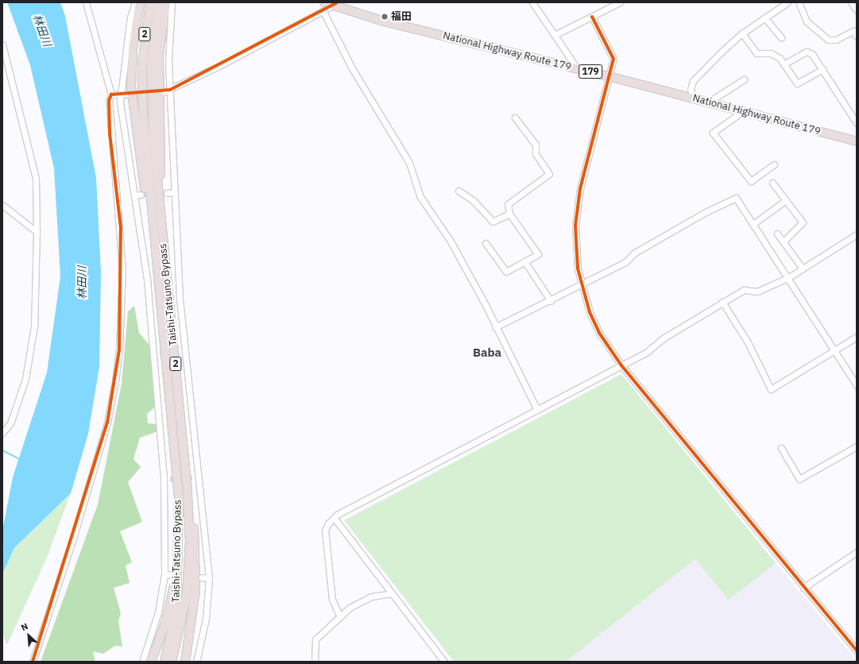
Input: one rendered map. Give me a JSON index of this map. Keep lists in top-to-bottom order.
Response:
{
  "streets": {
    "highway": [
      "2",
      "National Highway Route 179",
      "179",
      "Taishi-Tatsuno Bypass"
    ]
  },
  "districts": ["Baba"],
  "water": ["林田川"],
  "places": ["福田"],
  "north": "top left"
}
